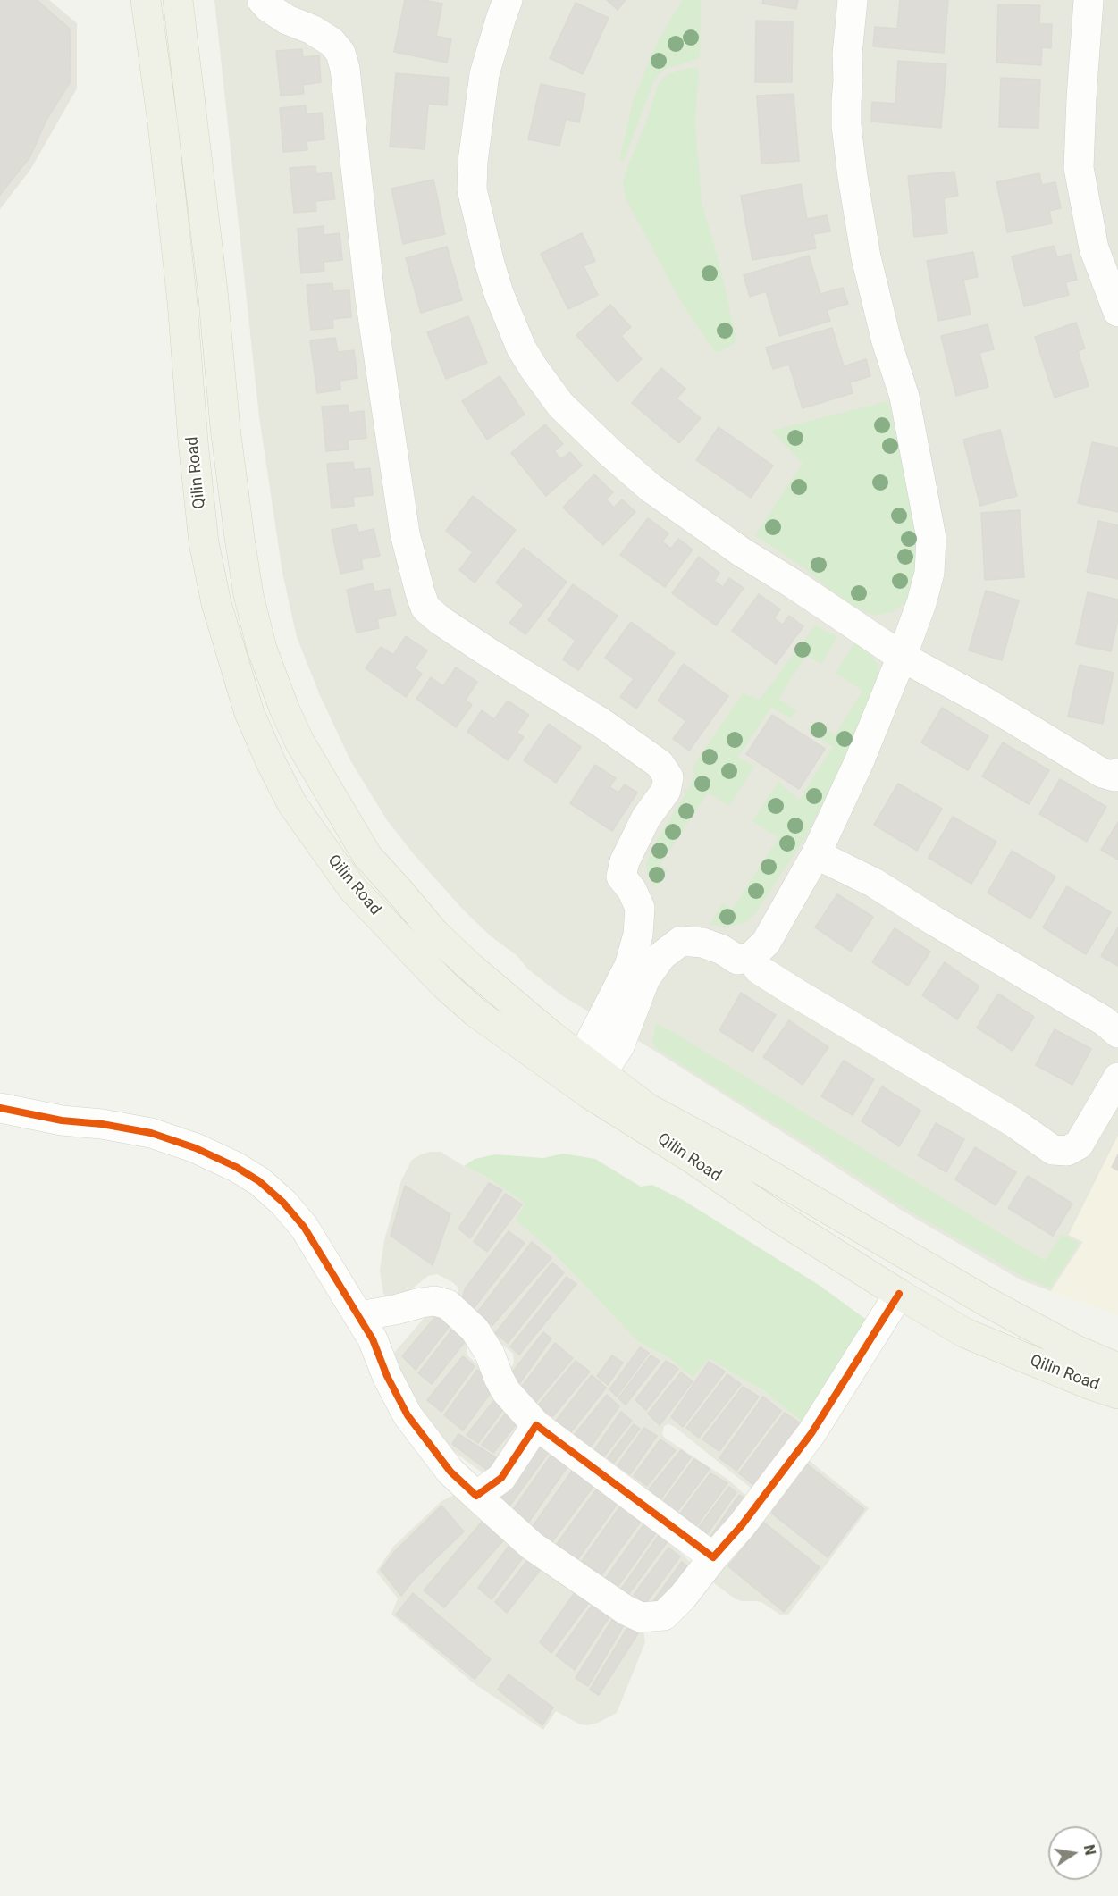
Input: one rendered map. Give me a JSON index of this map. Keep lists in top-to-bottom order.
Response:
{
  "streets": {
    "main road": ["Qilin Road"]
  },
  "north": "right"
}
